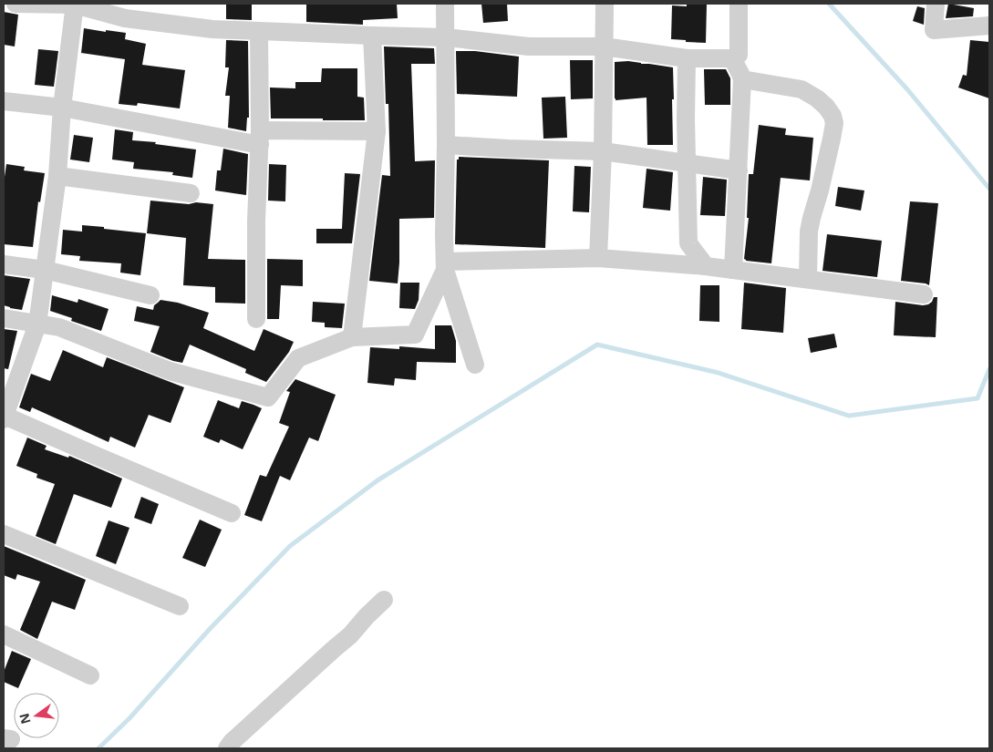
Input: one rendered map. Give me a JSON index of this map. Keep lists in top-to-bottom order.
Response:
{
  "north": "left"
}
